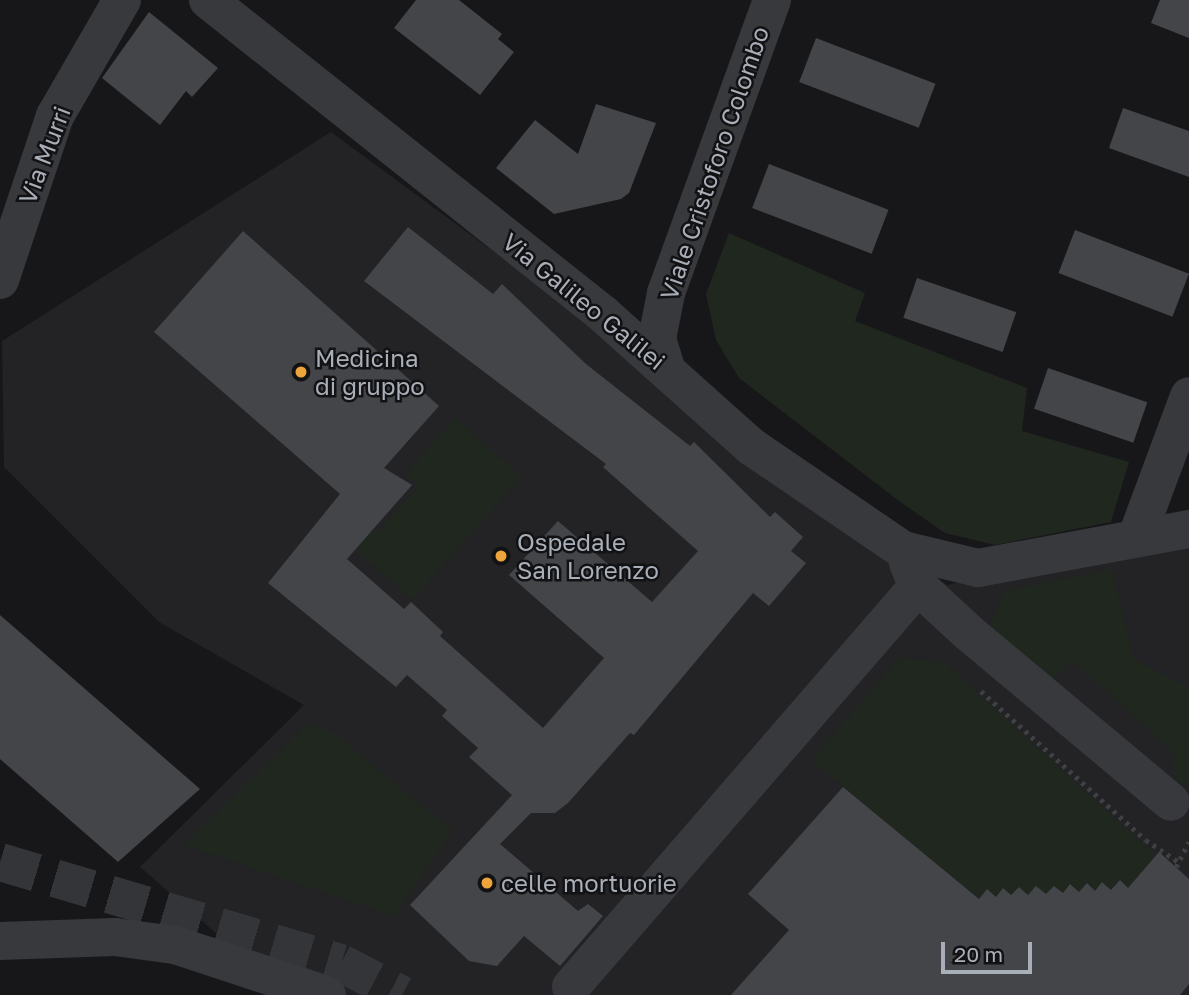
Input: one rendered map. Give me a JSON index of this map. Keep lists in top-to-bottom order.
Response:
{
  "streets": {
    "street": ["Via Murri", "Viale Cristoforo Colombo", "Via Galileo Galilei"]
  },
  "crossings": [
    ["Viale Cristoforo Colombo", "Via Galileo Galilei"]
  ],
  "places": ["Medicina di gruppo", "Ospedale San Lorenzo", "celle mortuorie"],
  "scale_bar": "20 m"
}
